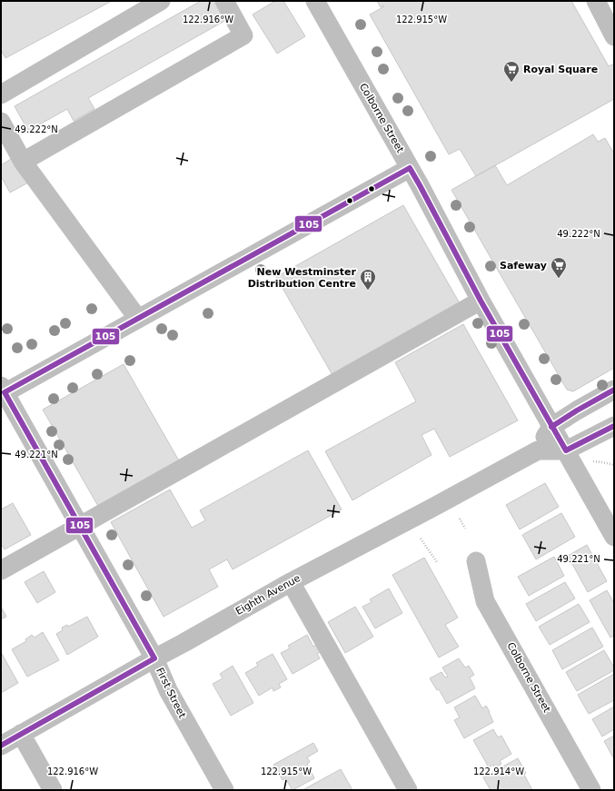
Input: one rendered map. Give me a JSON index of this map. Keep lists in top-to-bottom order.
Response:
{
  "streets": {
    "street": ["Colborne Street", "Eighth Avenue", "First Street"]
  },
  "crossings": [
    ["Colborne Street", "Eighth Avenue"],
    ["Eighth Avenue", "First Street"]
  ],
  "places": {
    "supermarket": ["Royal Square", "Safeway"],
    "building": ["New Westminster Distribution Centre"]
  },
  "lines": ["transit line 105"],
  "coordinates": [
    "122.915°W",
    "122.916°W",
    "49.222°N",
    "49.221°N",
    "122.914°W"
  ]
}
